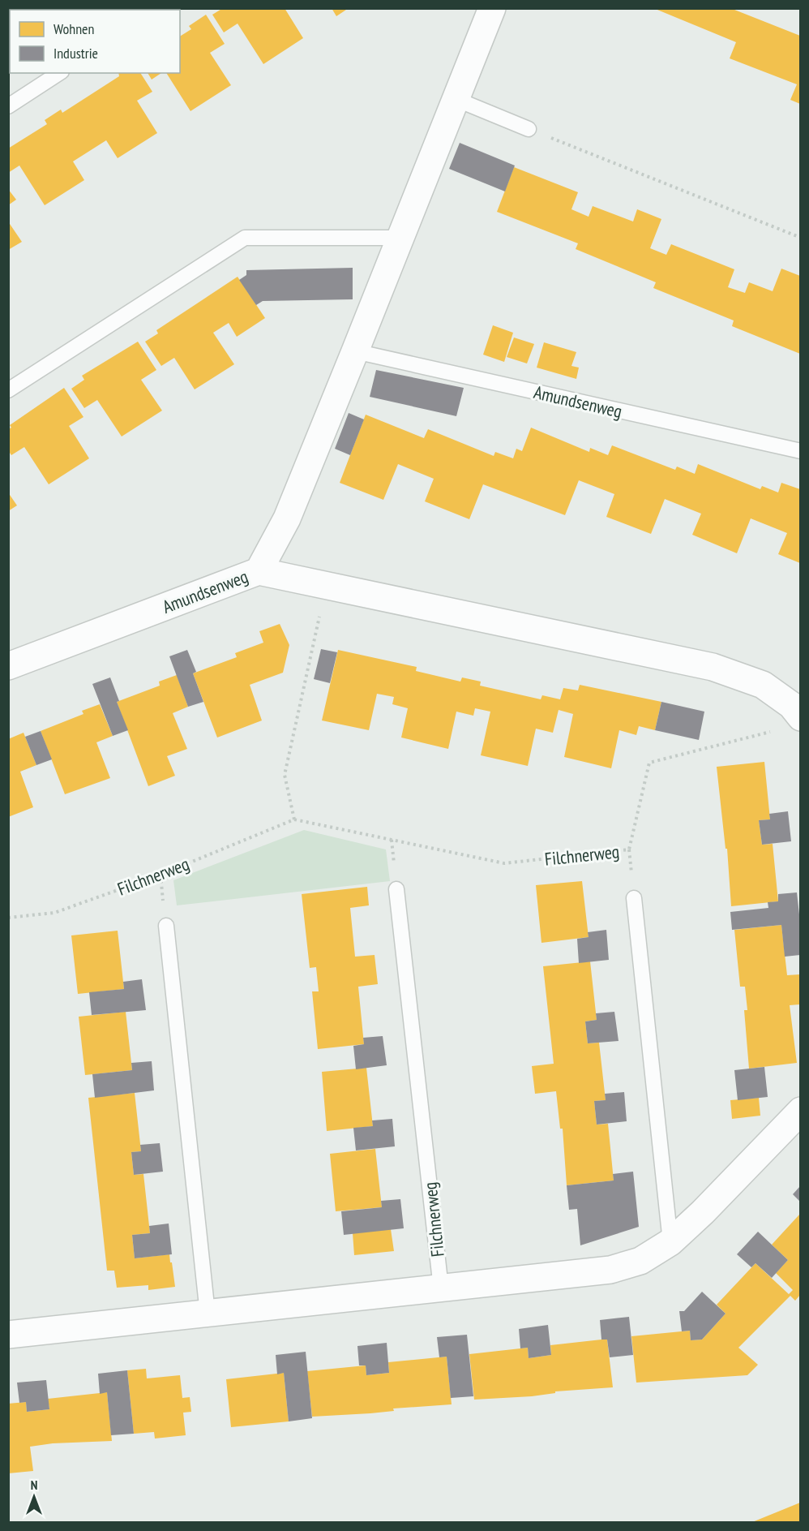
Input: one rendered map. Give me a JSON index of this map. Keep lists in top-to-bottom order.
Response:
{
  "streets": {
    "street": ["Amundsenweg"],
    "lane": ["Filchnerweg"]
  },
  "legend": ["Wohnen", "Industrie"],
  "north": "top"
}
